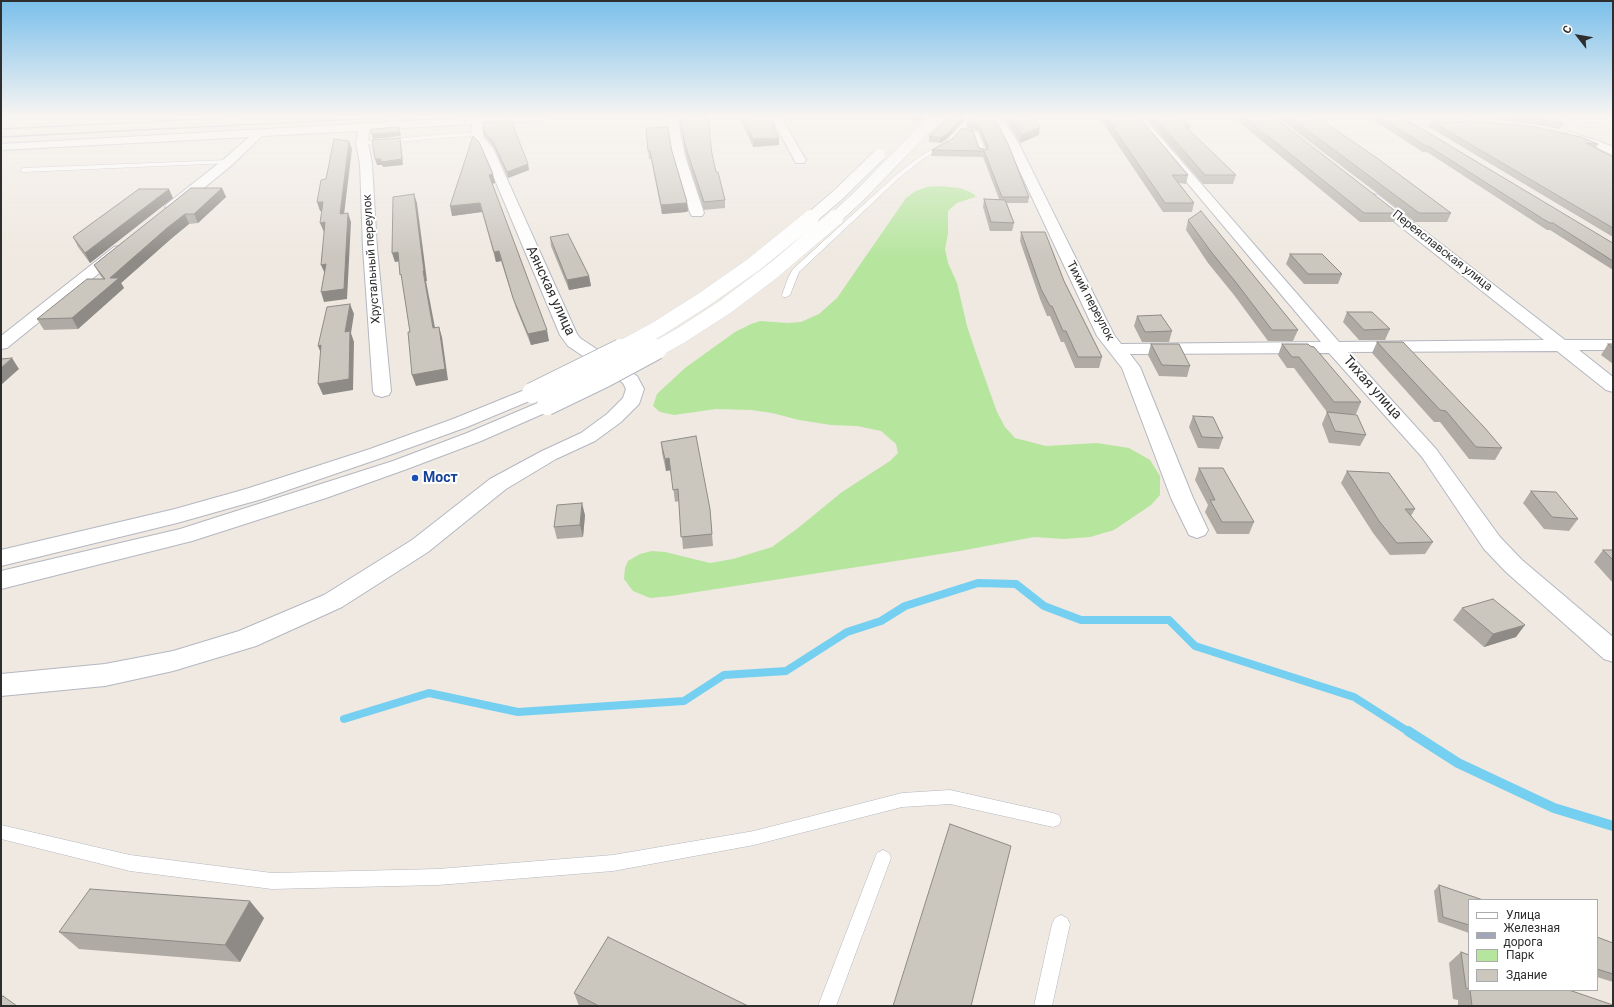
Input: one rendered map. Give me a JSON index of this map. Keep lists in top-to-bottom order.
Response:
{
  "streets": {
    "street": [
      "Переяславская улица",
      "Хрустальный переулок",
      "Аянская улица",
      "Тихий переулок",
      "Тихая улица"
    ]
  },
  "places": ["Мост"],
  "legend": [
    "Улица",
    "Железная дорога",
    "Парк",
    "Здание"
  ],
  "north": "top left"
}
